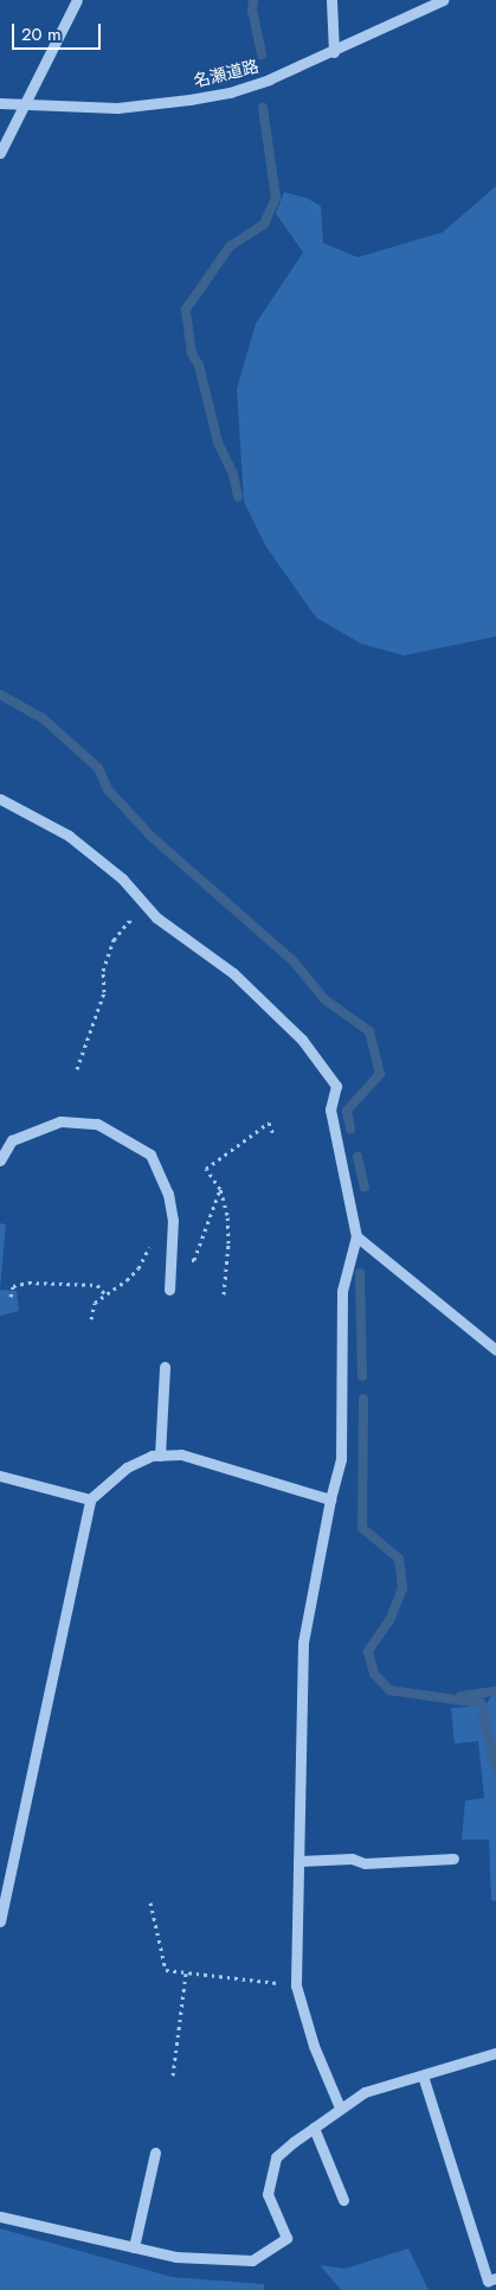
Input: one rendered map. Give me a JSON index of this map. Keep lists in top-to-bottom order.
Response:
{
  "streets": {
    "street": ["名瀬道路"]
  },
  "scale_bar": "20 m"
}
